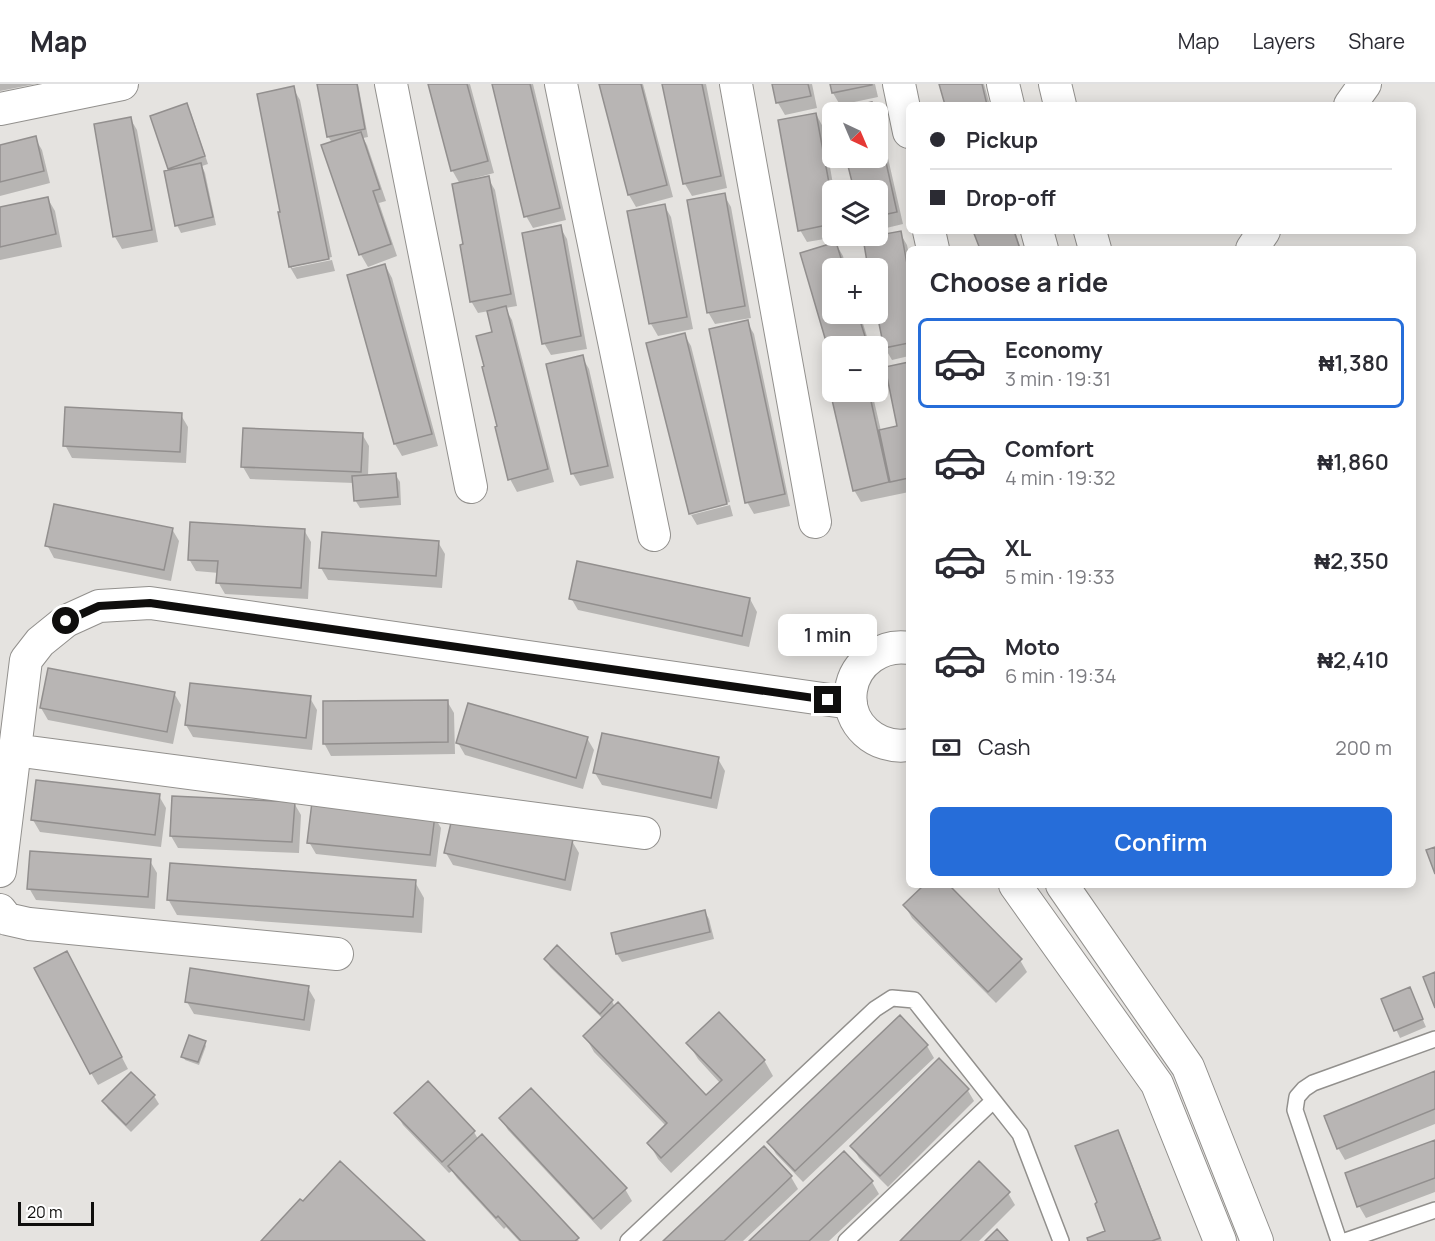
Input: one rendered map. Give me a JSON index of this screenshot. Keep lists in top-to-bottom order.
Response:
{
  "scale_bar": "20 m",
  "north": "bottom right",
  "page": {
    "header": "Map",
    "nav": ["Map", "Layers", "Share"],
    "map_buttons": ["+", "−"],
    "banner": ["Pickup", "Drop-off"],
    "heading": "Choose a ride",
    "list": [
      {
        "name": "Economy",
        "note": "3 min · 19:31",
        "value": "₦1,380"
      },
      {
        "name": "Comfort",
        "note": "4 min · 19:32",
        "value": "₦1,860"
      },
      {
        "name": "XL",
        "note": "5 min · 19:33",
        "value": "₦2,350"
      },
      {
        "name": "Moto",
        "note": "6 min · 19:34",
        "value": "₦2,410"
      }
    ],
    "bubble": "1 min",
    "pay": ["Cash", "200 m"],
    "buttons": "Confirm",
    "scale": "20 m"
  }
}
